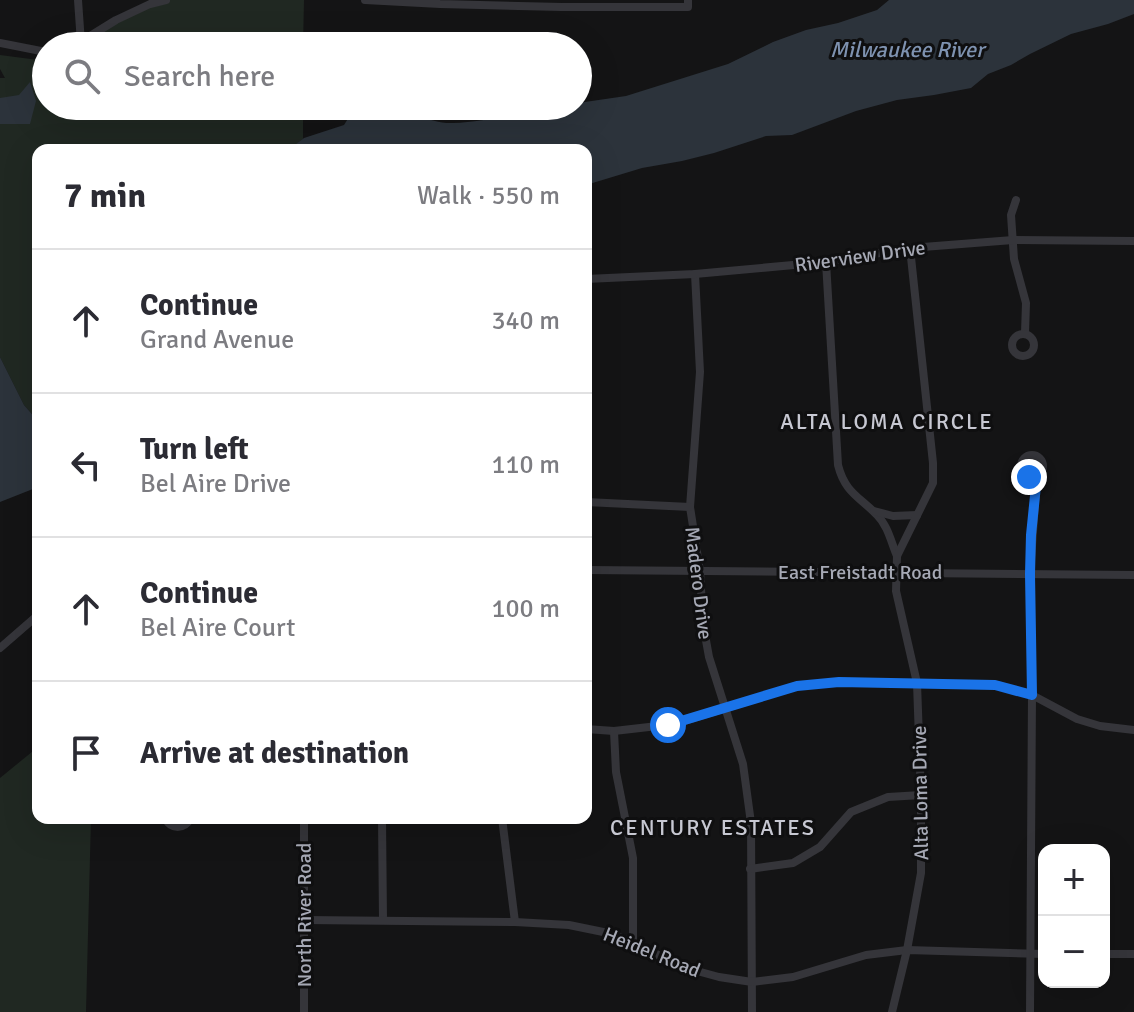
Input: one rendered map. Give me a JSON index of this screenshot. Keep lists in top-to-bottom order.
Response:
{
  "streets": {
    "street": [
      "Riverview Drive",
      "East Freistadt Road",
      "Madero Drive",
      "Alta Loma Drive",
      "North River Road",
      "Heidel Road"
    ]
  },
  "crossings": [
    ["Riverview Drive", "Madero Drive"],
    ["East Freistadt Road", "Madero Drive"],
    ["East Freistadt Road", "Alta Loma Drive"],
    ["Madero Drive", "Heidel Road"],
    ["Alta Loma Drive", "Heidel Road"],
    ["North River Road", "Heidel Road"]
  ],
  "districts": ["ALTA LOMA CIRCLE", "CENTURY ESTATES"],
  "water": ["Milwaukee River"],
  "page": {
    "search": "Search here",
    "heading": ["7 min", "Walk · 550 m"],
    "list": [
      ["Continue", "Grand Avenue", "340 m"],
      ["Turn left", "Bel Aire Drive", "110 m"],
      ["Continue", "Bel Aire Court", "100 m"],
      "Arrive at destination"
    ],
    "map_buttons": ["+", "−"]
  }
}
